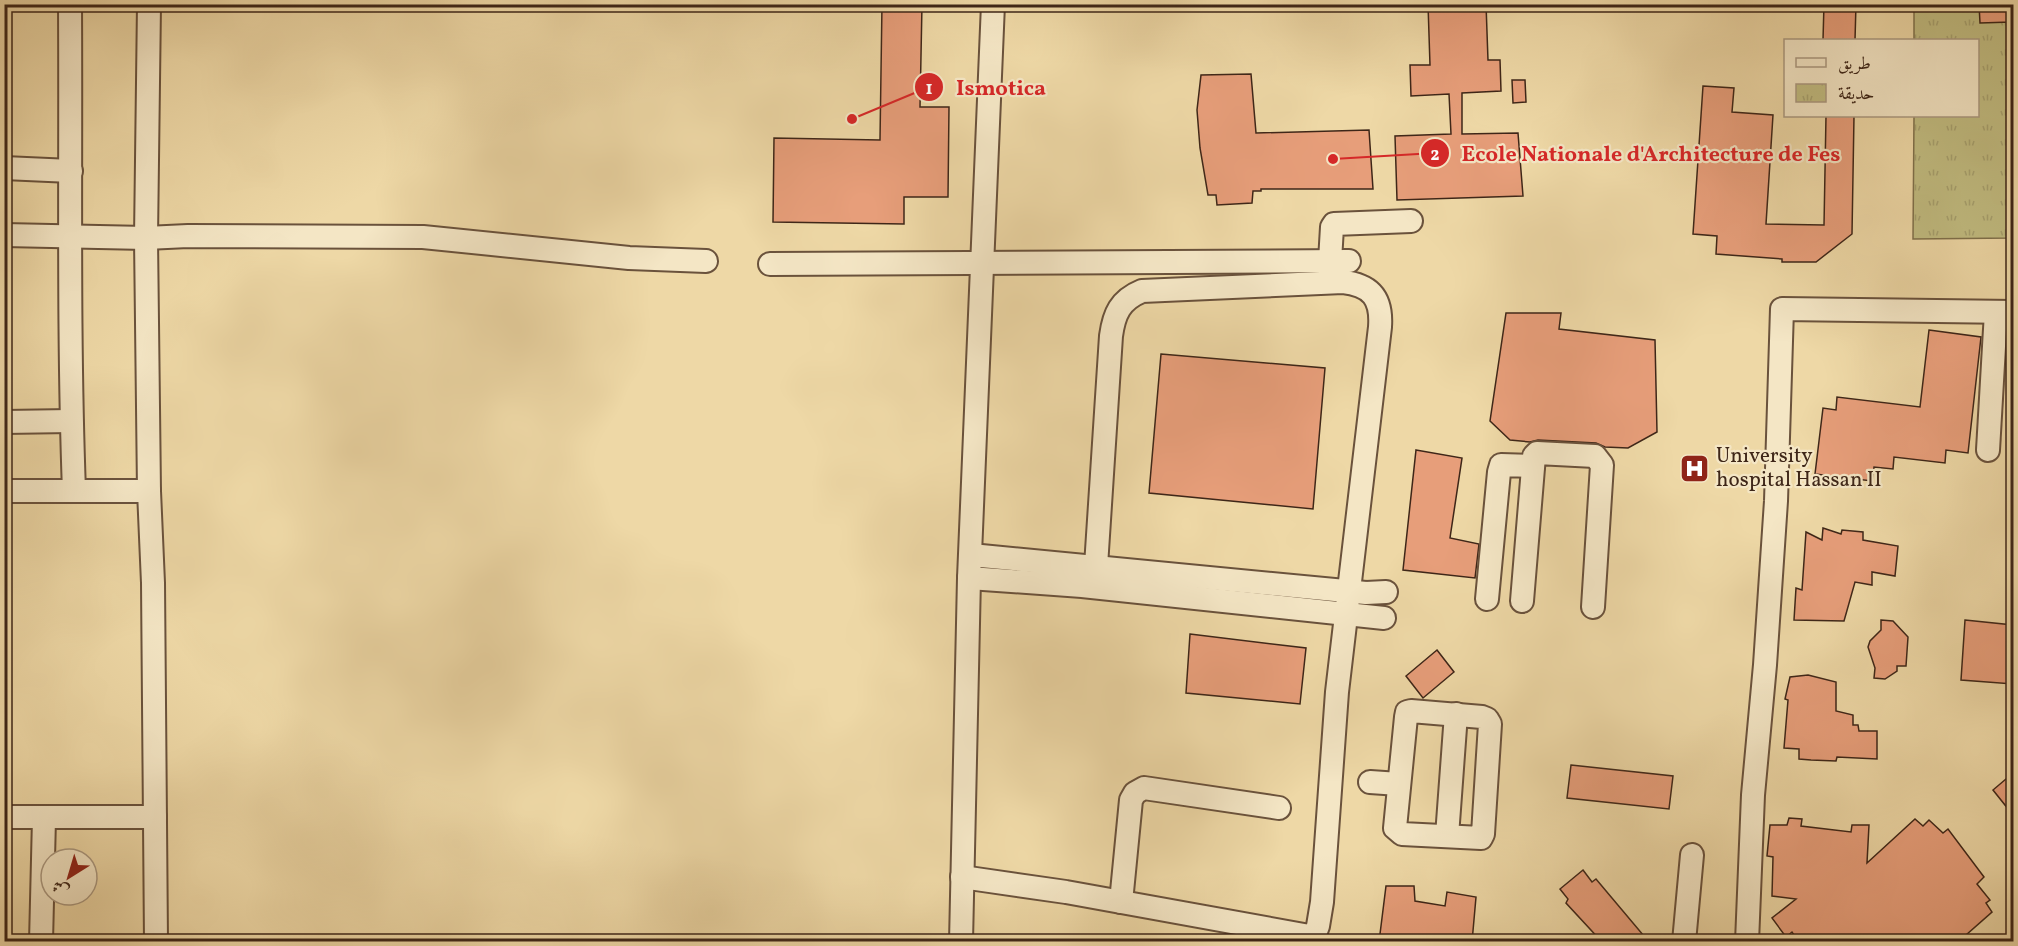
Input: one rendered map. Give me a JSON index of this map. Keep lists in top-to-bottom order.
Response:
{
  "places": {
    "other": ["Ismotica", "Ecole Nationale d'Architecture de Fes"],
    "hospital": ["University hospital Hassan II"]
  },
  "legend": ["طريق", "حديقة"],
  "north": "bottom left"
}
